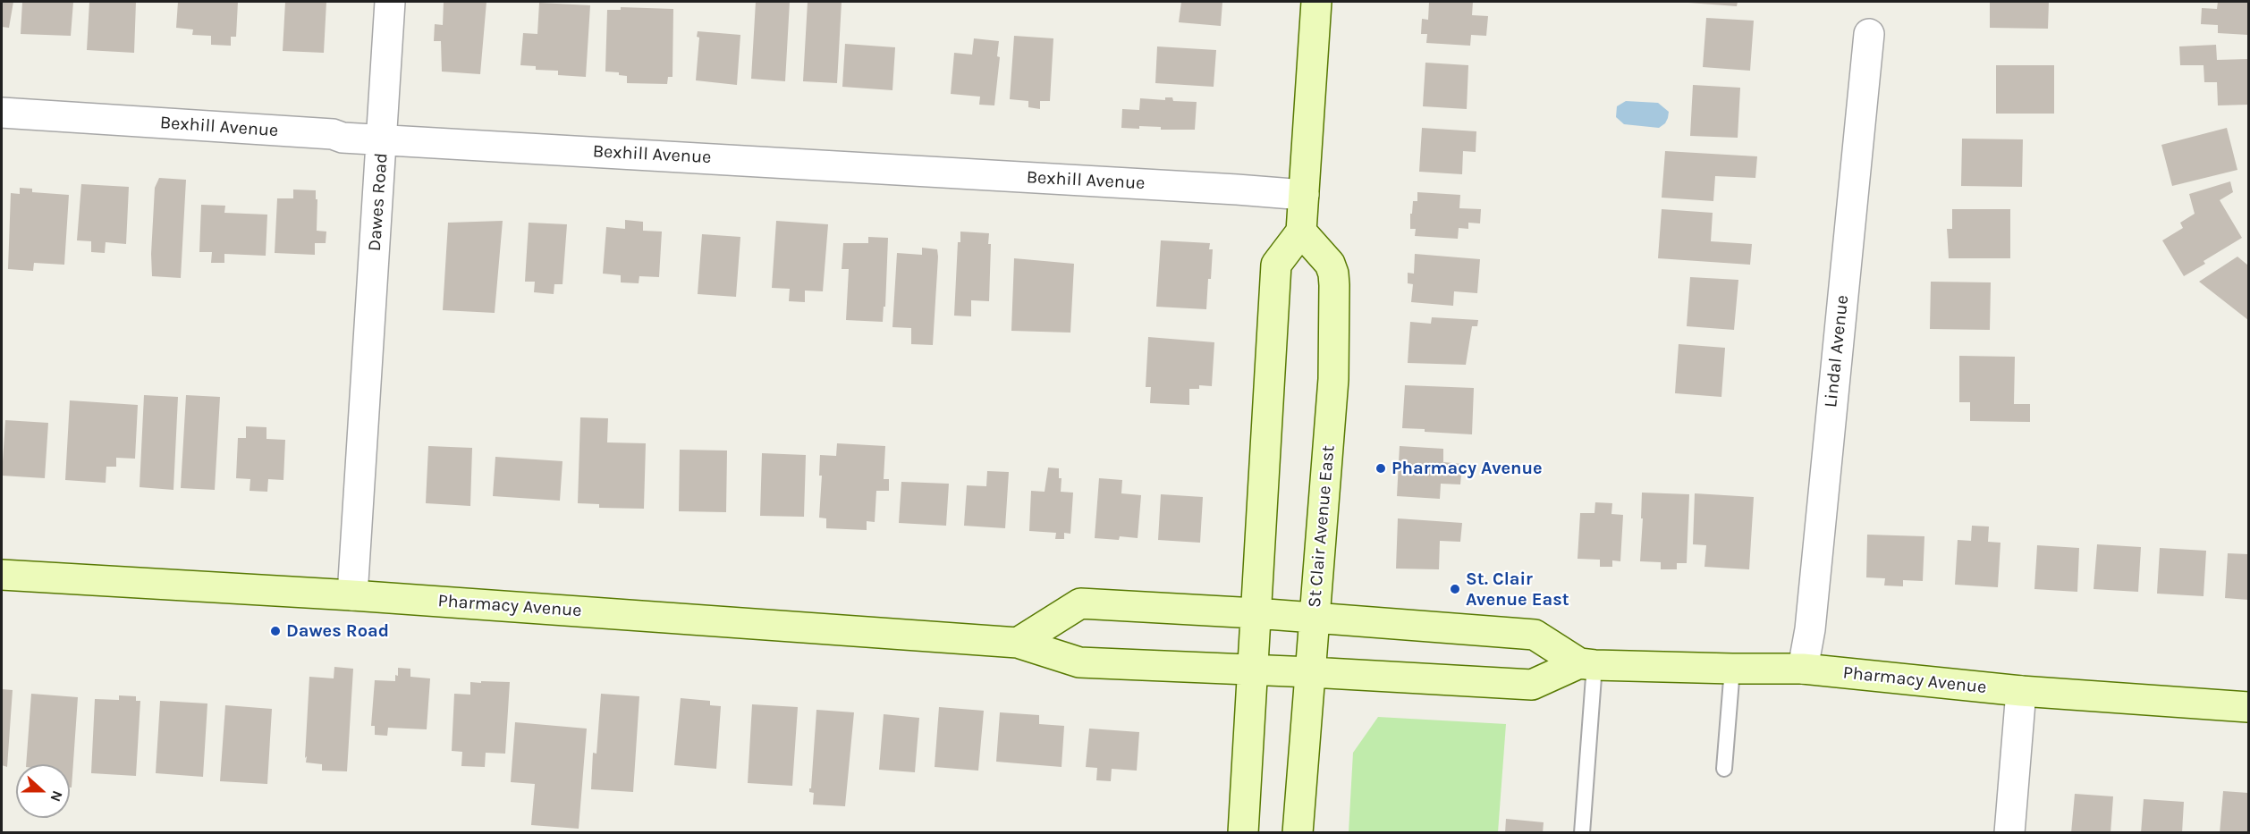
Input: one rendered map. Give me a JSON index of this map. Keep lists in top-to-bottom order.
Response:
{
  "streets": {
    "street": [
      "Bexhill Avenue",
      "Dawes Road",
      "Lindal Avenue",
      "St Clair Avenue East",
      "Pharmacy Avenue"
    ]
  },
  "crossings": [
    ["Bexhill Avenue", "Dawes Road"],
    ["Dawes Road", "Pharmacy Avenue"],
    ["Lindal Avenue", "Pharmacy Avenue"],
    ["St Clair Avenue East", "Pharmacy Avenue"]
  ],
  "places": ["Pharmacy Avenue", "St. Clair Avenue East", "Dawes Road"],
  "north": "right"
}
